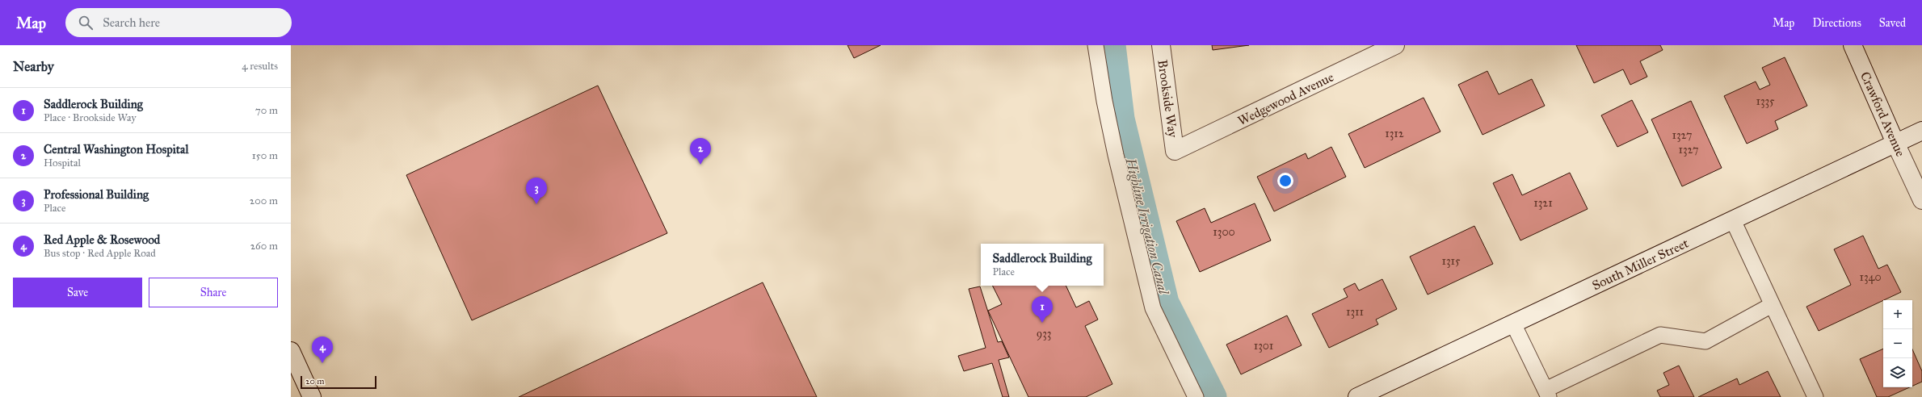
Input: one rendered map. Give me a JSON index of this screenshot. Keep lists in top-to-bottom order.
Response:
{
  "streets": {
    "street": [
      "Brookside Way",
      "Wedgewood Avenue",
      "Crawford Avenue",
      "South Miller Street"
    ]
  },
  "crossings": [
    ["Brookside Way", "Wedgewood Avenue"],
    ["Crawford Avenue", "South Miller Street"]
  ],
  "water": ["Highline Irrigation Canal"],
  "house_numbers": [
    "1335",
    "1312",
    "1327",
    "1327",
    "1321",
    "1300",
    "1315",
    "1340",
    "1311",
    "933",
    "1301"
  ],
  "scale_bar": "20 m",
  "page": {
    "header": "Map",
    "search": "Search here",
    "nav": ["Map", "Directions", "Saved"],
    "heading": ["Nearby", "4 results"],
    "list": [
      {
        "mark": "1",
        "name": "Saddlerock Building",
        "note": "Place · Brookside Way",
        "value": "70 m"
      },
      {
        "mark": "2",
        "name": "Central Washington Hospital",
        "note": "Hospital",
        "value": "150 m"
      },
      {
        "mark": "3",
        "name": "Professional Building",
        "note": "Place",
        "value": "200 m"
      },
      {
        "mark": "4",
        "name": "Red Apple & Rosewood",
        "note": "Bus stop · Red Apple Road",
        "value": "260 m"
      }
    ],
    "pins": [
      "2",
      "3",
      "1",
      "4"
    ],
    "popup": ["Saddlerock Building", "Place"],
    "buttons": ["Save", "Share"],
    "map_buttons": ["+", "−"],
    "scale": "20 m"
  }
}
